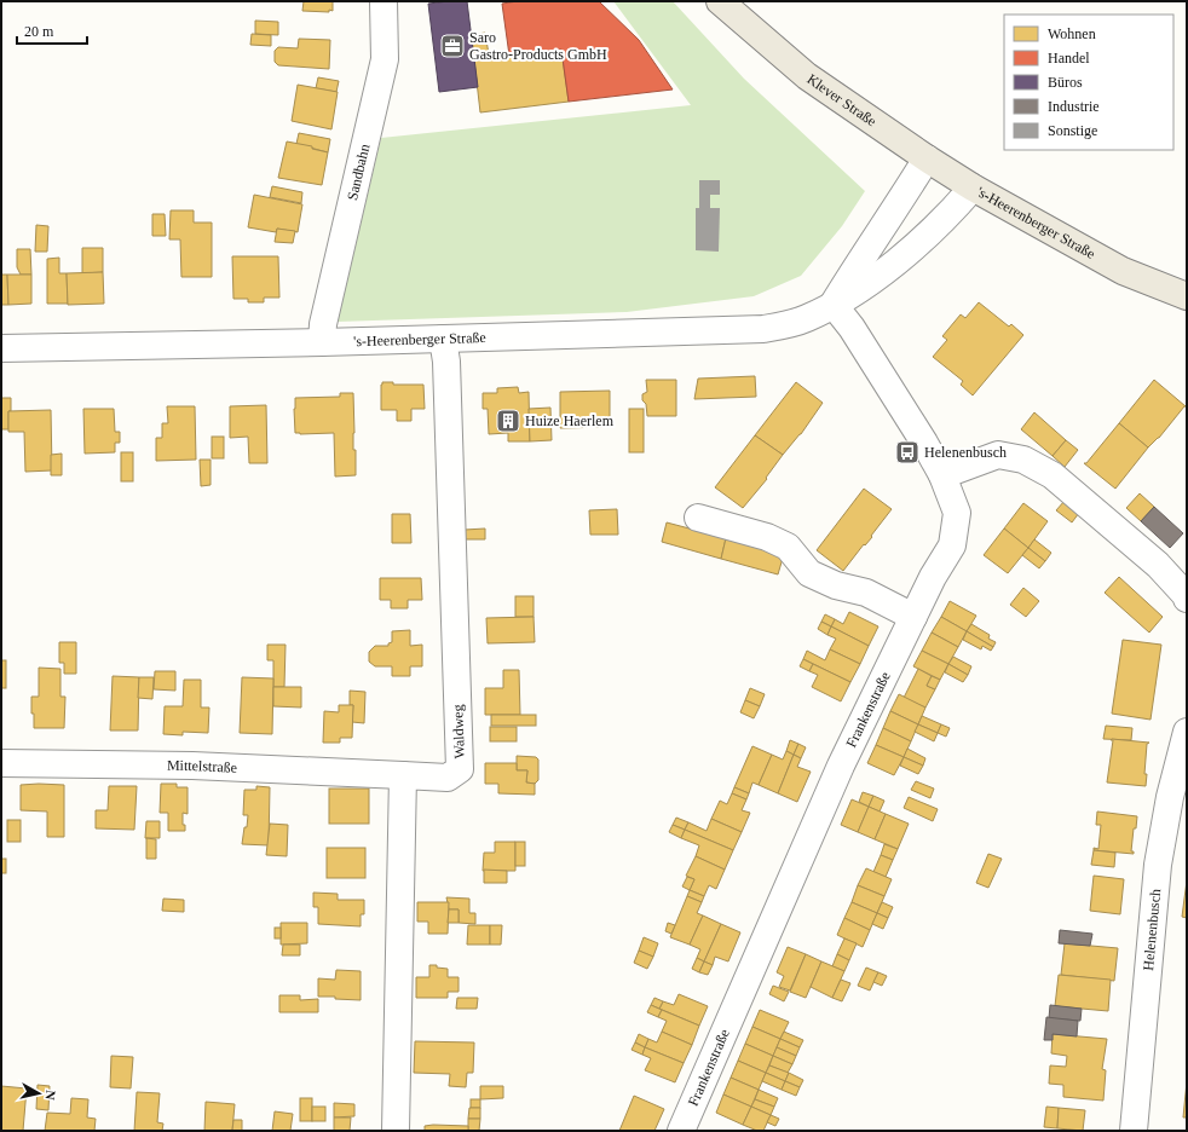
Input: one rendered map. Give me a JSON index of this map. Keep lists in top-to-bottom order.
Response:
{
  "streets": {
    "main road": ["Klever Straße", "'s-Heerenberger Straße"],
    "street": [
      "Sandbahn",
      "Frankenstraße",
      "Waldweg",
      "Mittelstraße",
      "Helenenbusch"
    ]
  },
  "crossings": [
    ["Klever Straße", "'s-Heerenberger Straße"],
    ["Sandbahn", "'s-Heerenberger Straße"],
    ["'s-Heerenberger Straße", "Frankenstraße"],
    ["'s-Heerenberger Straße", "Waldweg"],
    ["Waldweg", "Mittelstraße"]
  ],
  "places": {
    "office": ["Saro Gastro-Products GmbH"],
    "building": ["Huize Haerlem"],
    "bus stop": ["Helenenbusch"]
  },
  "legend": [
    "Wohnen",
    "Handel",
    "Büros",
    "Industrie",
    "Sonstige"
  ],
  "scale_bar": "20 m",
  "north": "right"
}
